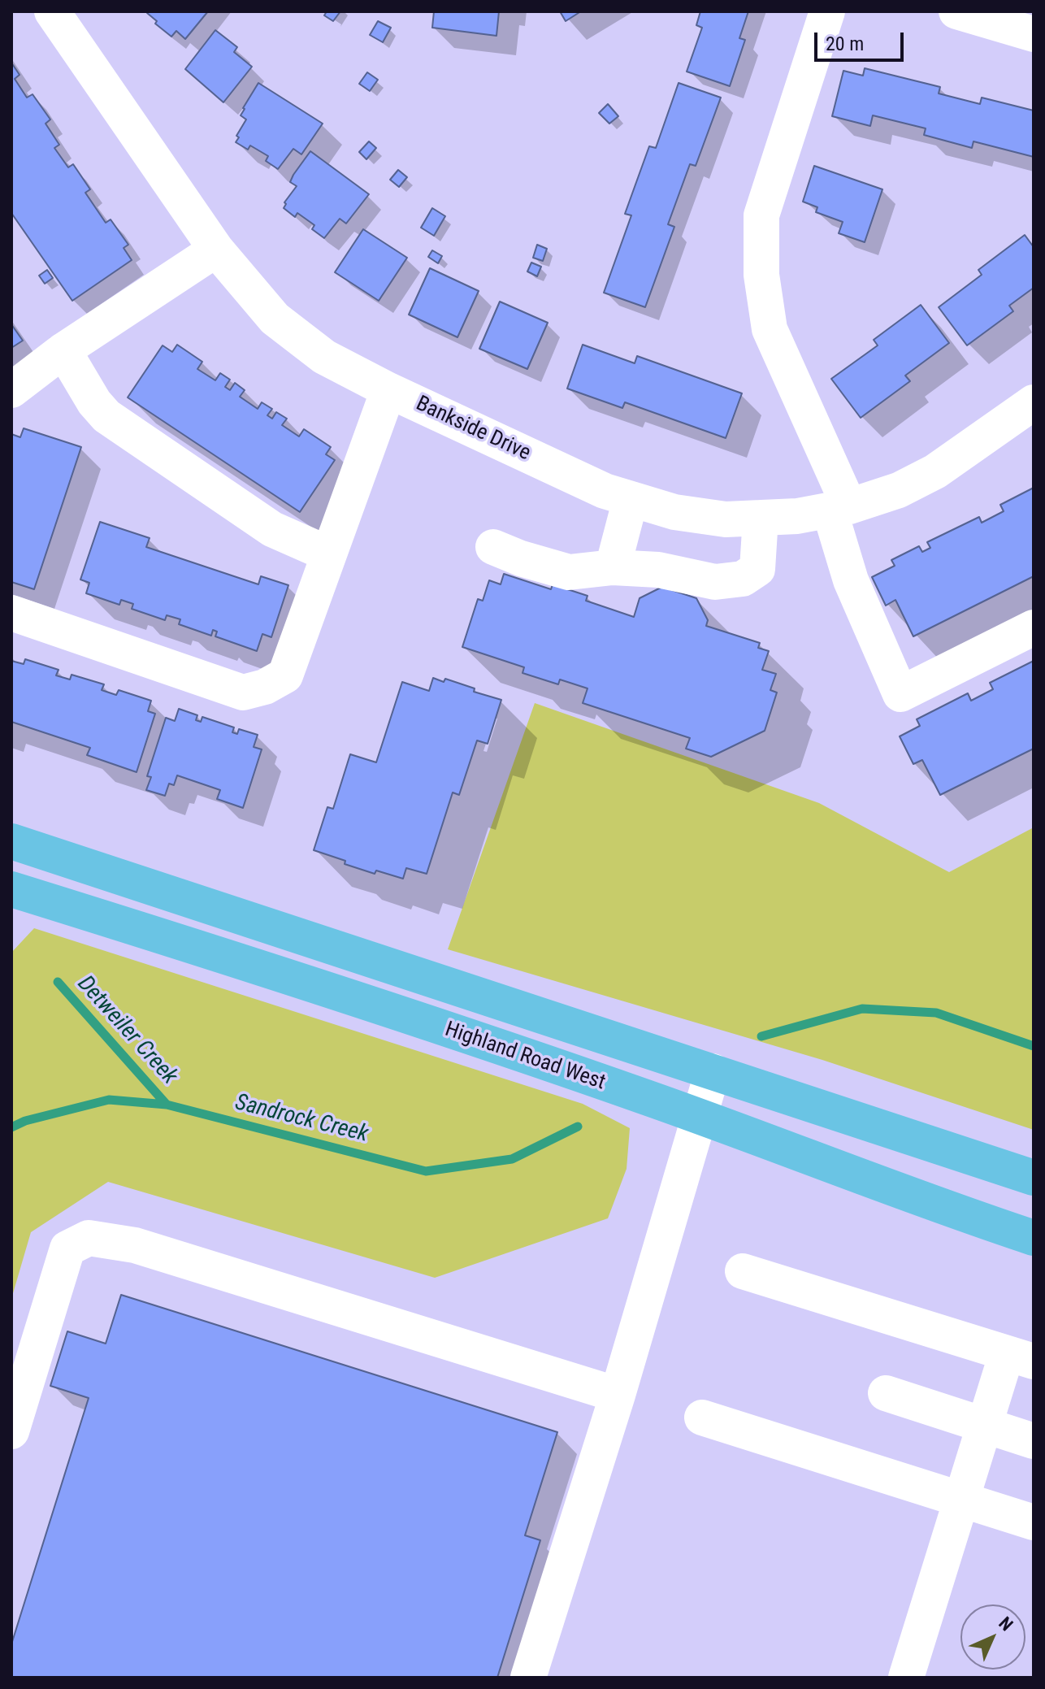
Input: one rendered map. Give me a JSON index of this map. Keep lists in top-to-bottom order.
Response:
{
  "streets": {
    "main road": ["Highland Road West"],
    "street": ["Bankside Drive"]
  },
  "water": ["Detweiler Creek", "Sandrock Creek"],
  "scale_bar": "20 m",
  "north": "top right"
}
